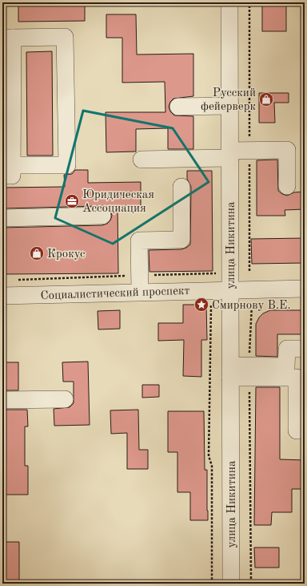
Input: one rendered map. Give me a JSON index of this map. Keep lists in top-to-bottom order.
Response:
{
  "streets": {
    "street": ["улица Никитина", "Социалистический проспект"]
  },
  "crossings": [
    ["улица Никитина", "Социалистический проспект"]
  ],
  "places": {
    "shop": ["Русский фейерверк", "Крокус"],
    "office": ["Юридическая Ассоциация"],
    "place": ["Смирнову В.Е."]
  }
}
